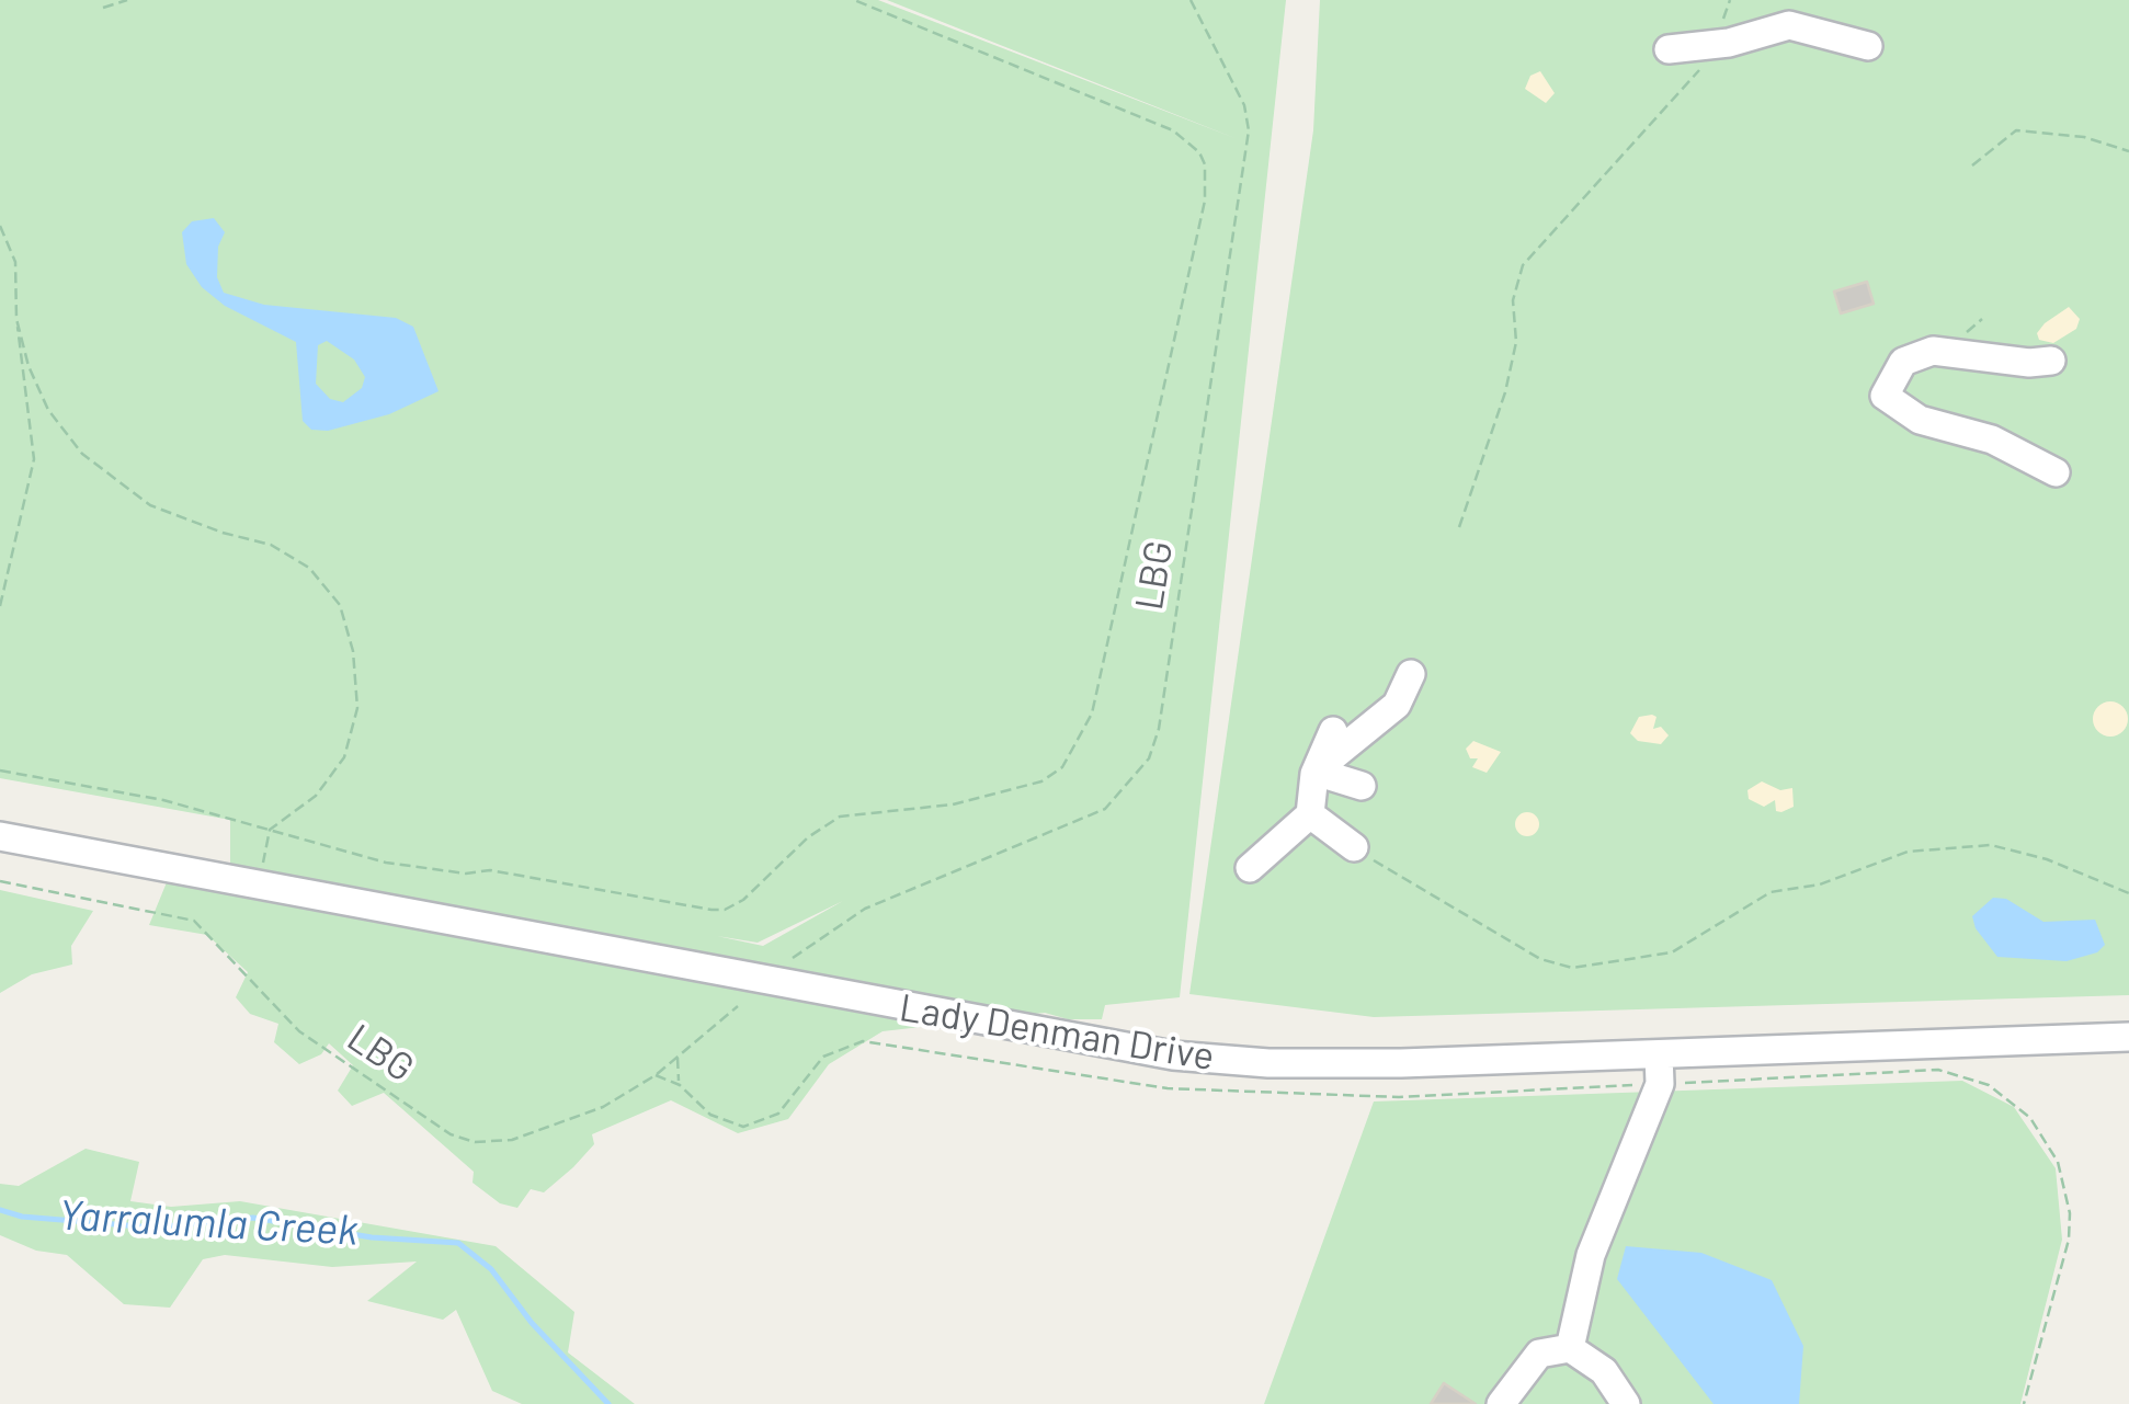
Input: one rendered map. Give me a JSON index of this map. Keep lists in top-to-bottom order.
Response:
{
  "streets": {
    "street": ["Lady Denman Drive"],
    "path": ["LBG"]
  },
  "water": ["Yarralumla Creek"]
}
